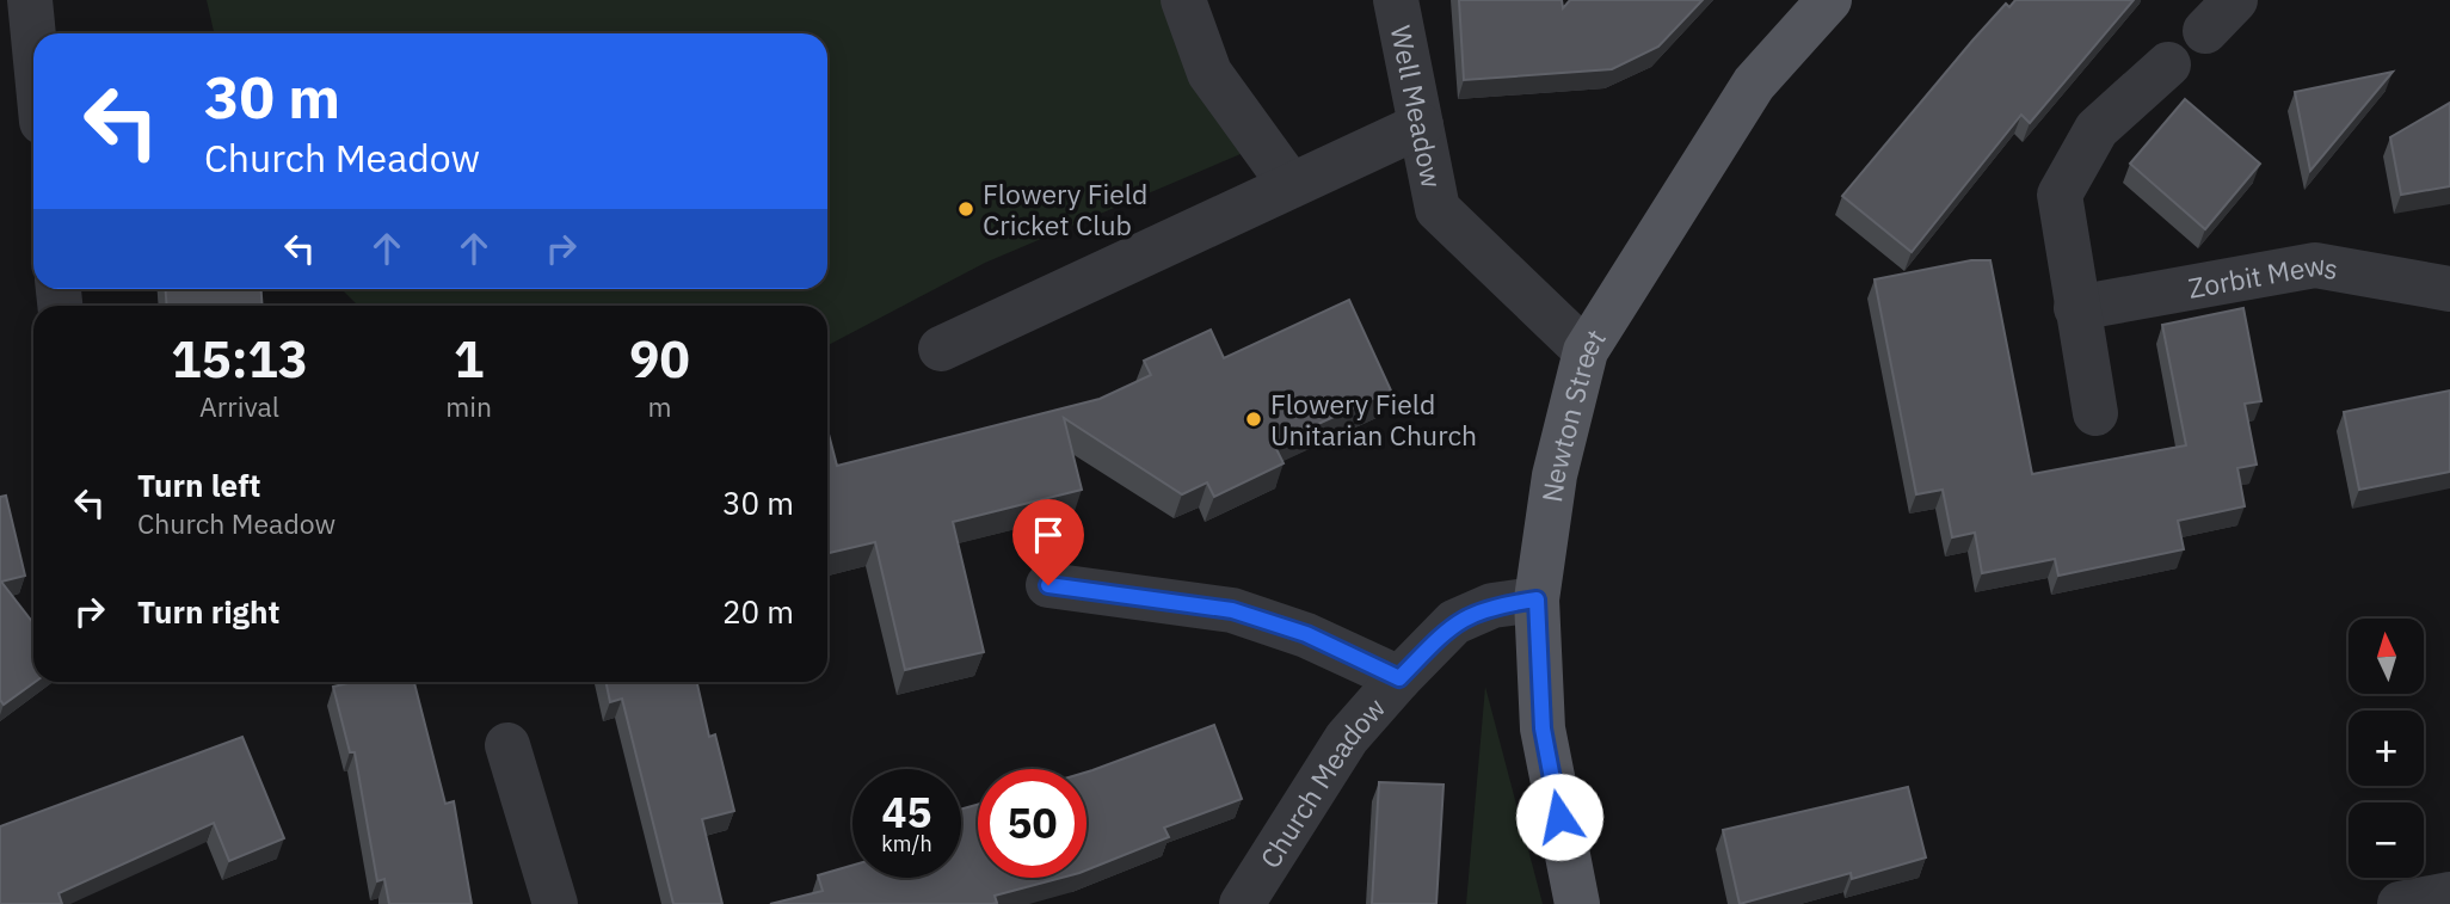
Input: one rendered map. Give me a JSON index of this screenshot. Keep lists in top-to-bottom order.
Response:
{
  "streets": {
    "main road": ["Newton Street"],
    "street": ["Well Meadow", "Zorbit Mews", "Church Meadow"]
  },
  "crossings": [
    ["Well Meadow", "Newton Street"],
    ["Newton Street", "Church Meadow"]
  ],
  "places": ["Flowery Field Cricket Club", "Flowery Field Unitarian Church"],
  "north": "top",
  "page": {
    "turn": ["30 m", "Church Meadow"],
    "eta": [
      "15:13",
      "Arrival",
      "1",
      "min",
      "90",
      "m"
    ],
    "list": [
      {
        "name": "Turn left",
        "note": "Church Meadow",
        "value": "30 m"
      },
      {
        "name": "Turn right",
        "value": "20 m"
      }
    ],
    "map_buttons": ["+", "−"],
    "speed": "45 km/h",
    "limit": "50"
  }
}
